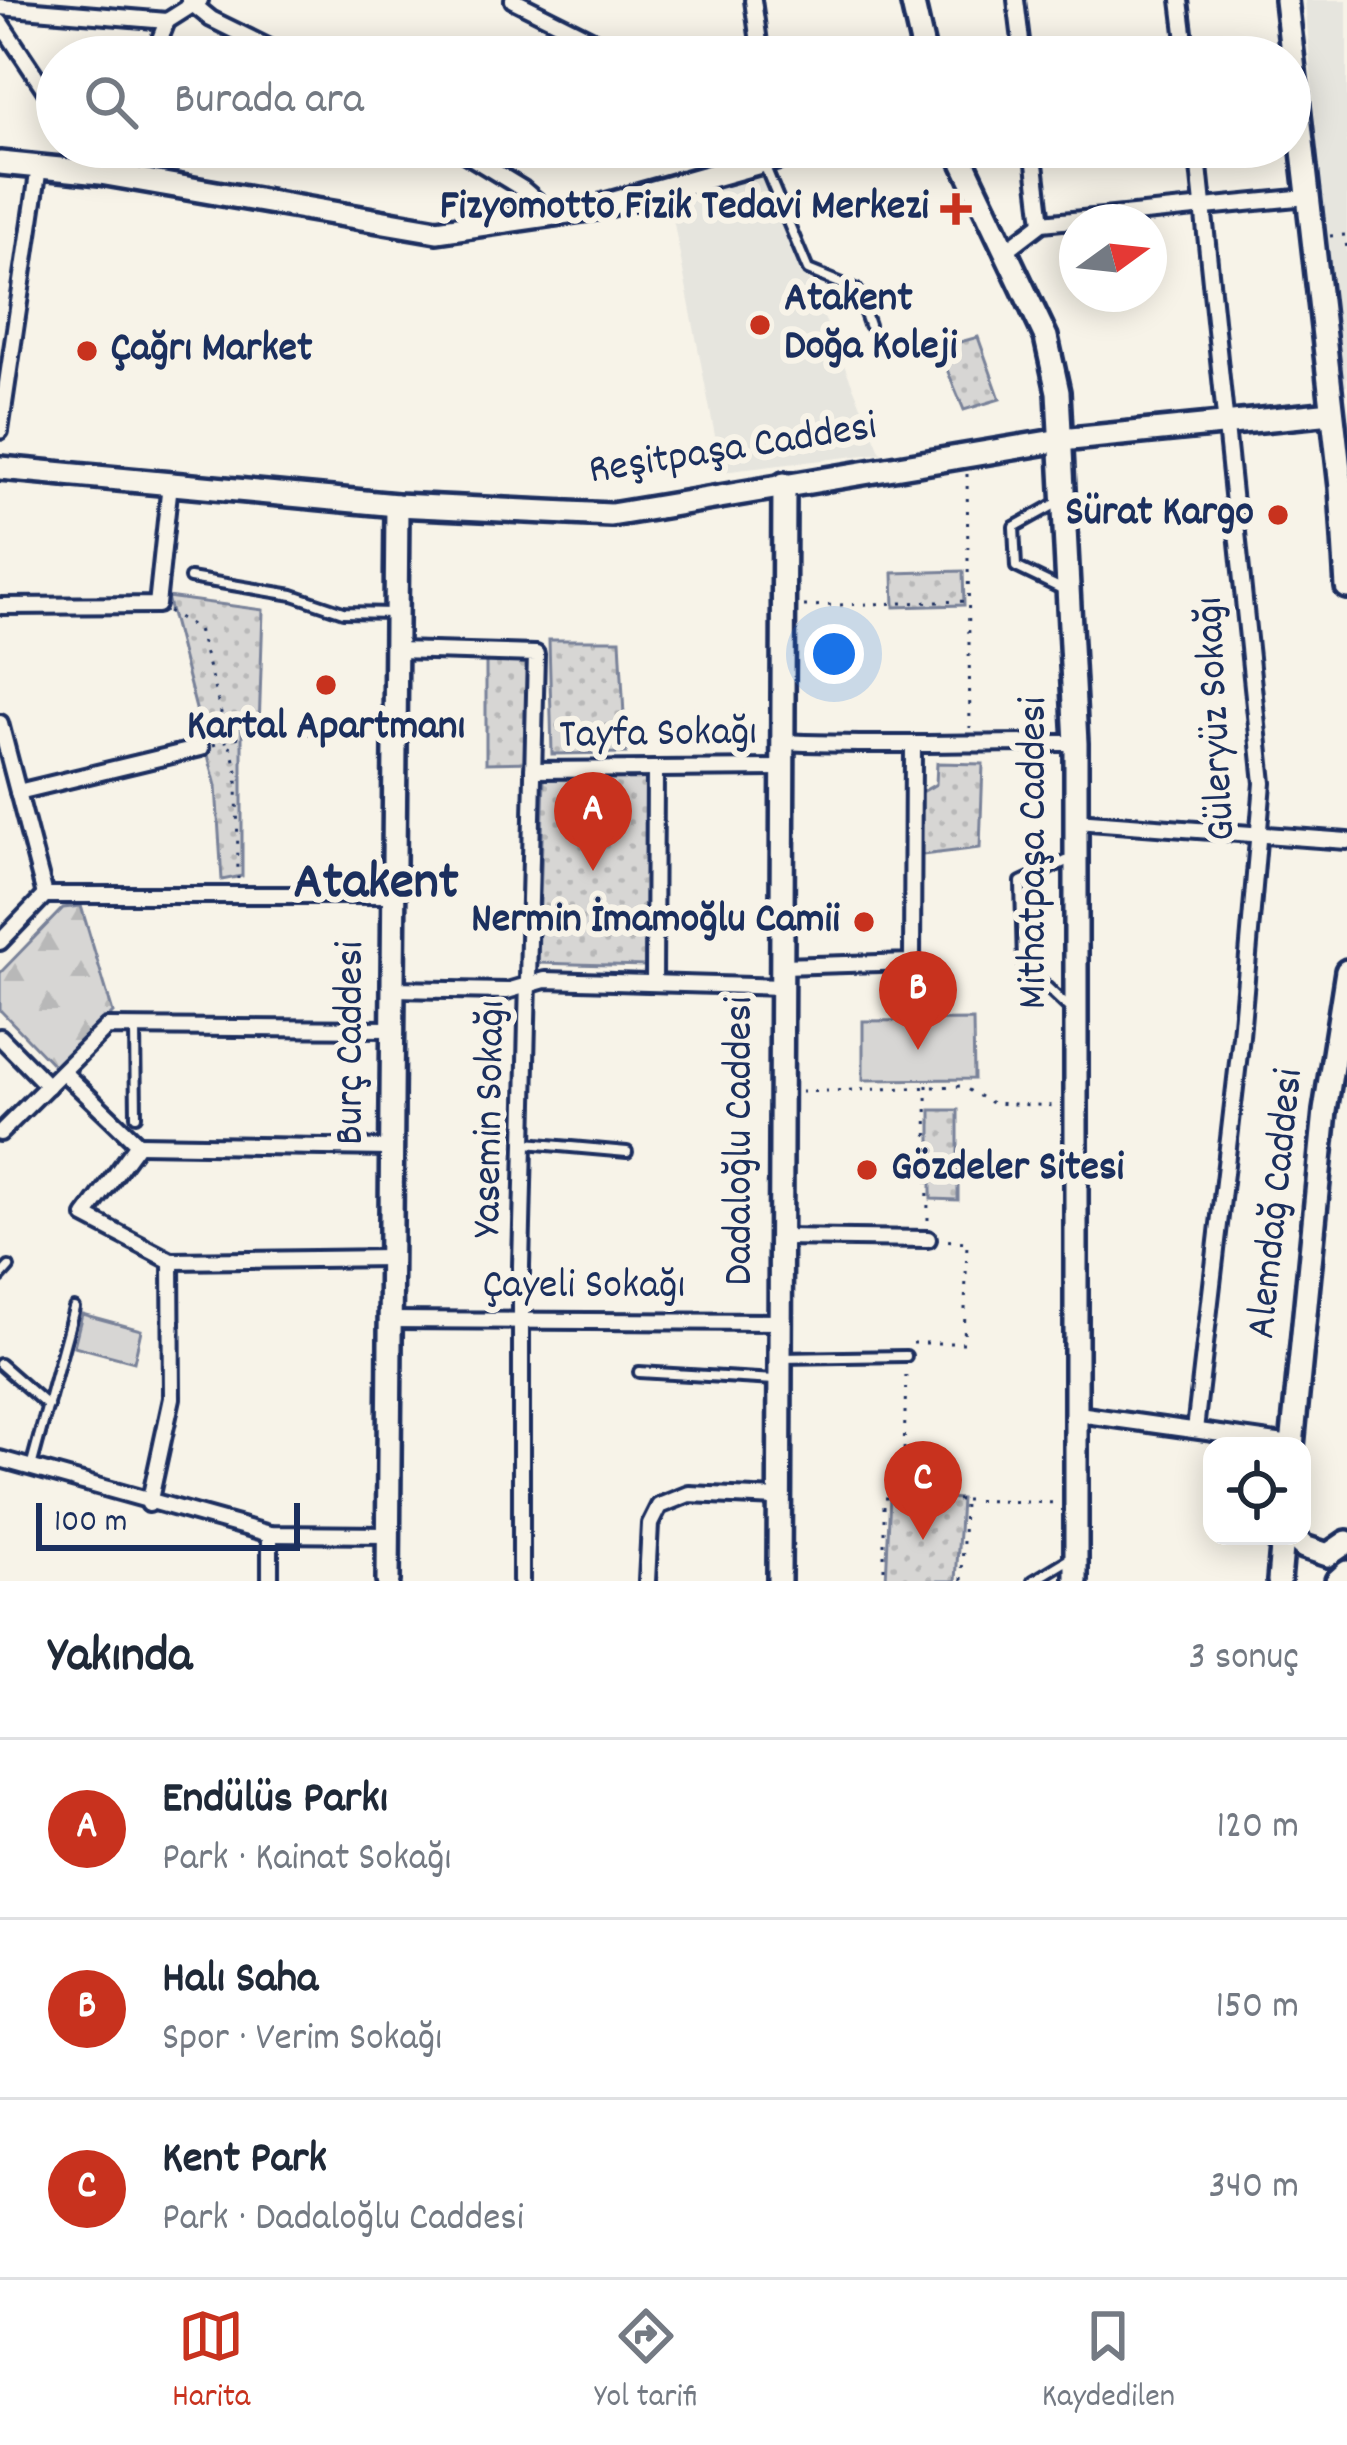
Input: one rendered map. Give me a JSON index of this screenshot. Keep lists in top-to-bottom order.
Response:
{
  "streets": {
    "street": [
      "Reşitpaşa Caddesi",
      "Güleryüz Sokağı",
      "Tayfa Sokağı",
      "Mithatpaşa Caddesi",
      "Burç Caddesi",
      "Yasemin Sokağı",
      "Dadaloğlu Caddesi",
      "Alemdağ Caddesi",
      "Çayeli Sokağı"
    ]
  },
  "crossings": [
    ["Reşitpaşa Caddesi", "Güleryüz Sokağı"],
    ["Reşitpaşa Caddesi", "Mithatpaşa Caddesi"],
    ["Reşitpaşa Caddesi", "Burç Caddesi"],
    ["Reşitpaşa Caddesi", "Dadaloğlu Caddesi"],
    ["Tayfa Sokağı", "Yasemin Sokağı"],
    ["Tayfa Sokağı", "Dadaloğlu Caddesi"],
    ["Burç Caddesi", "Yasemin Sokağı"],
    ["Burç Caddesi", "Çayeli Sokağı"],
    ["Yasemin Sokağı", "Çayeli Sokağı"],
    ["Dadaloğlu Caddesi", "Çayeli Sokağı"]
  ],
  "districts": ["Atakent"],
  "places": {
    "health": ["Fizyomotto Fizik Tedavi Merkezi"],
    "other": [
      "Atakent Doğa Koleji",
      "Çağrı Market",
      "Sürat Kargo",
      "Kartal Apartmanı",
      "Nermin İmamoğlu Camii",
      "Gözdeler Sitesi"
    ]
  },
  "scale_bar": "100 m",
  "north": "right",
  "page": {
    "search": "Burada ara",
    "pins": ["A", "B", "C"],
    "scale": "100 m",
    "heading": ["Yakında", "3 sonuç"],
    "list": [
      {
        "mark": "A",
        "name": "Endülüs Parkı",
        "note": "Park · Kainat Sokağı",
        "value": "120 m"
      },
      {
        "mark": "B",
        "name": "Halı Saha",
        "note": "Spor · Verim Sokağı",
        "value": "150 m"
      },
      {
        "mark": "C",
        "name": "Kent Park",
        "note": "Park · Dadaloğlu Caddesi",
        "value": "340 m"
      }
    ],
    "nav": ["Harita", "Yol tarifi", "Kaydedilen"]
  }
}
